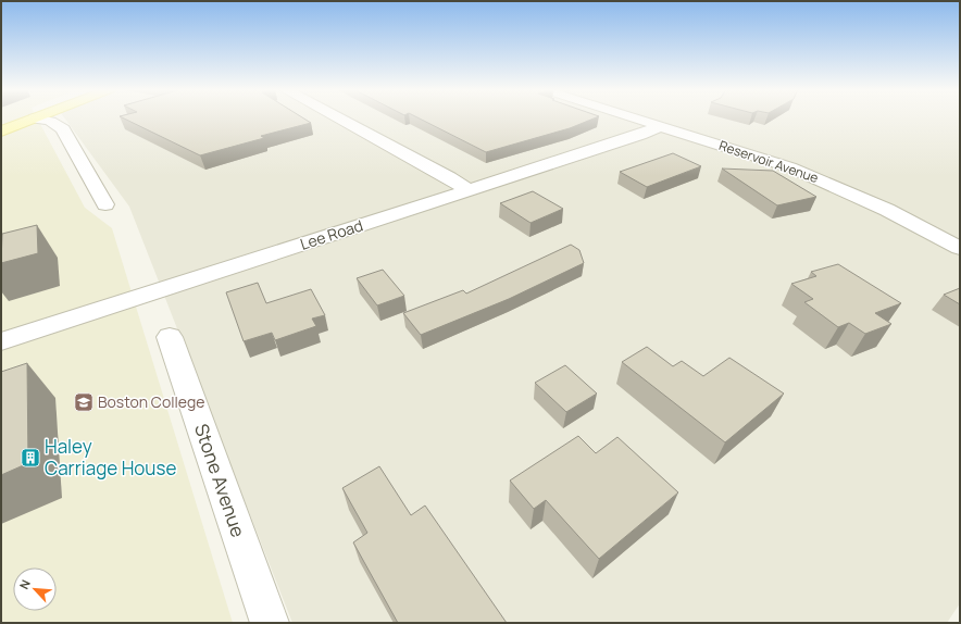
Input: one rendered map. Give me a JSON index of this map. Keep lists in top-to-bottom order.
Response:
{
  "streets": {
    "street": ["Reservoir Avenue", "Lee Road", "Stone Avenue"]
  },
  "crossings": [
    ["Reservoir Avenue", "Lee Road"]
  ],
  "places": {
    "school or university": ["Boston College"],
    "building": ["Haley Carriage House"]
  },
  "north": "top left"
}
